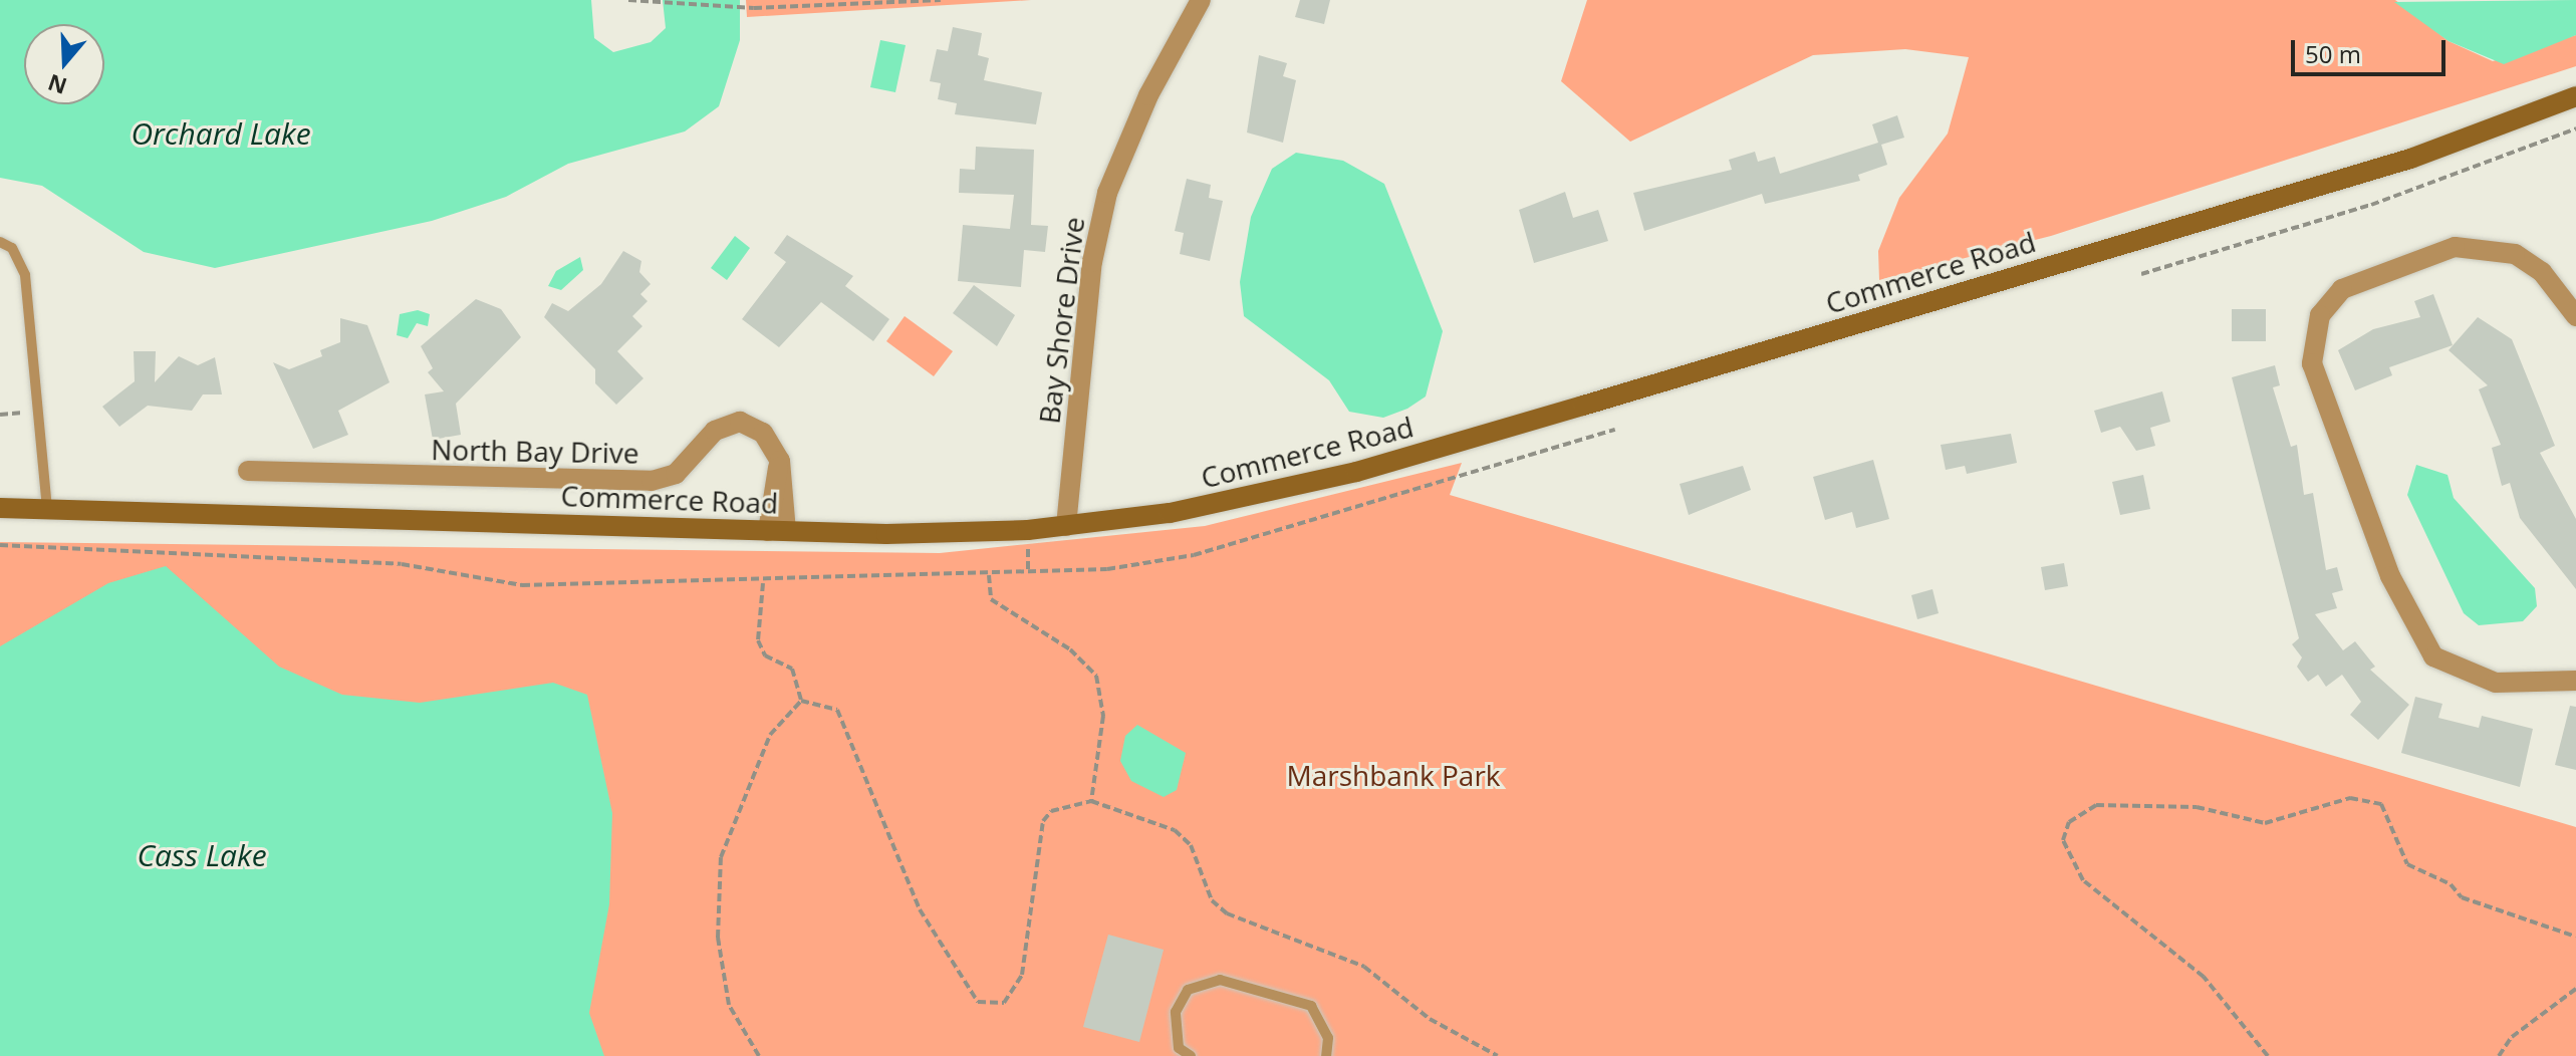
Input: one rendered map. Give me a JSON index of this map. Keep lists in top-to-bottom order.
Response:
{
  "streets": {
    "main road": ["Commerce Road"],
    "street": ["Bay Shore Drive", "North Bay Drive"]
  },
  "crossings": [
    ["Commerce Road", "Bay Shore Drive"],
    ["Commerce Road", "North Bay Drive"]
  ],
  "water": ["Orchard Lake", "Cass Lake"],
  "parks": ["Marshbank Park"],
  "scale_bar": "50 m",
  "north": "bottom"
}
